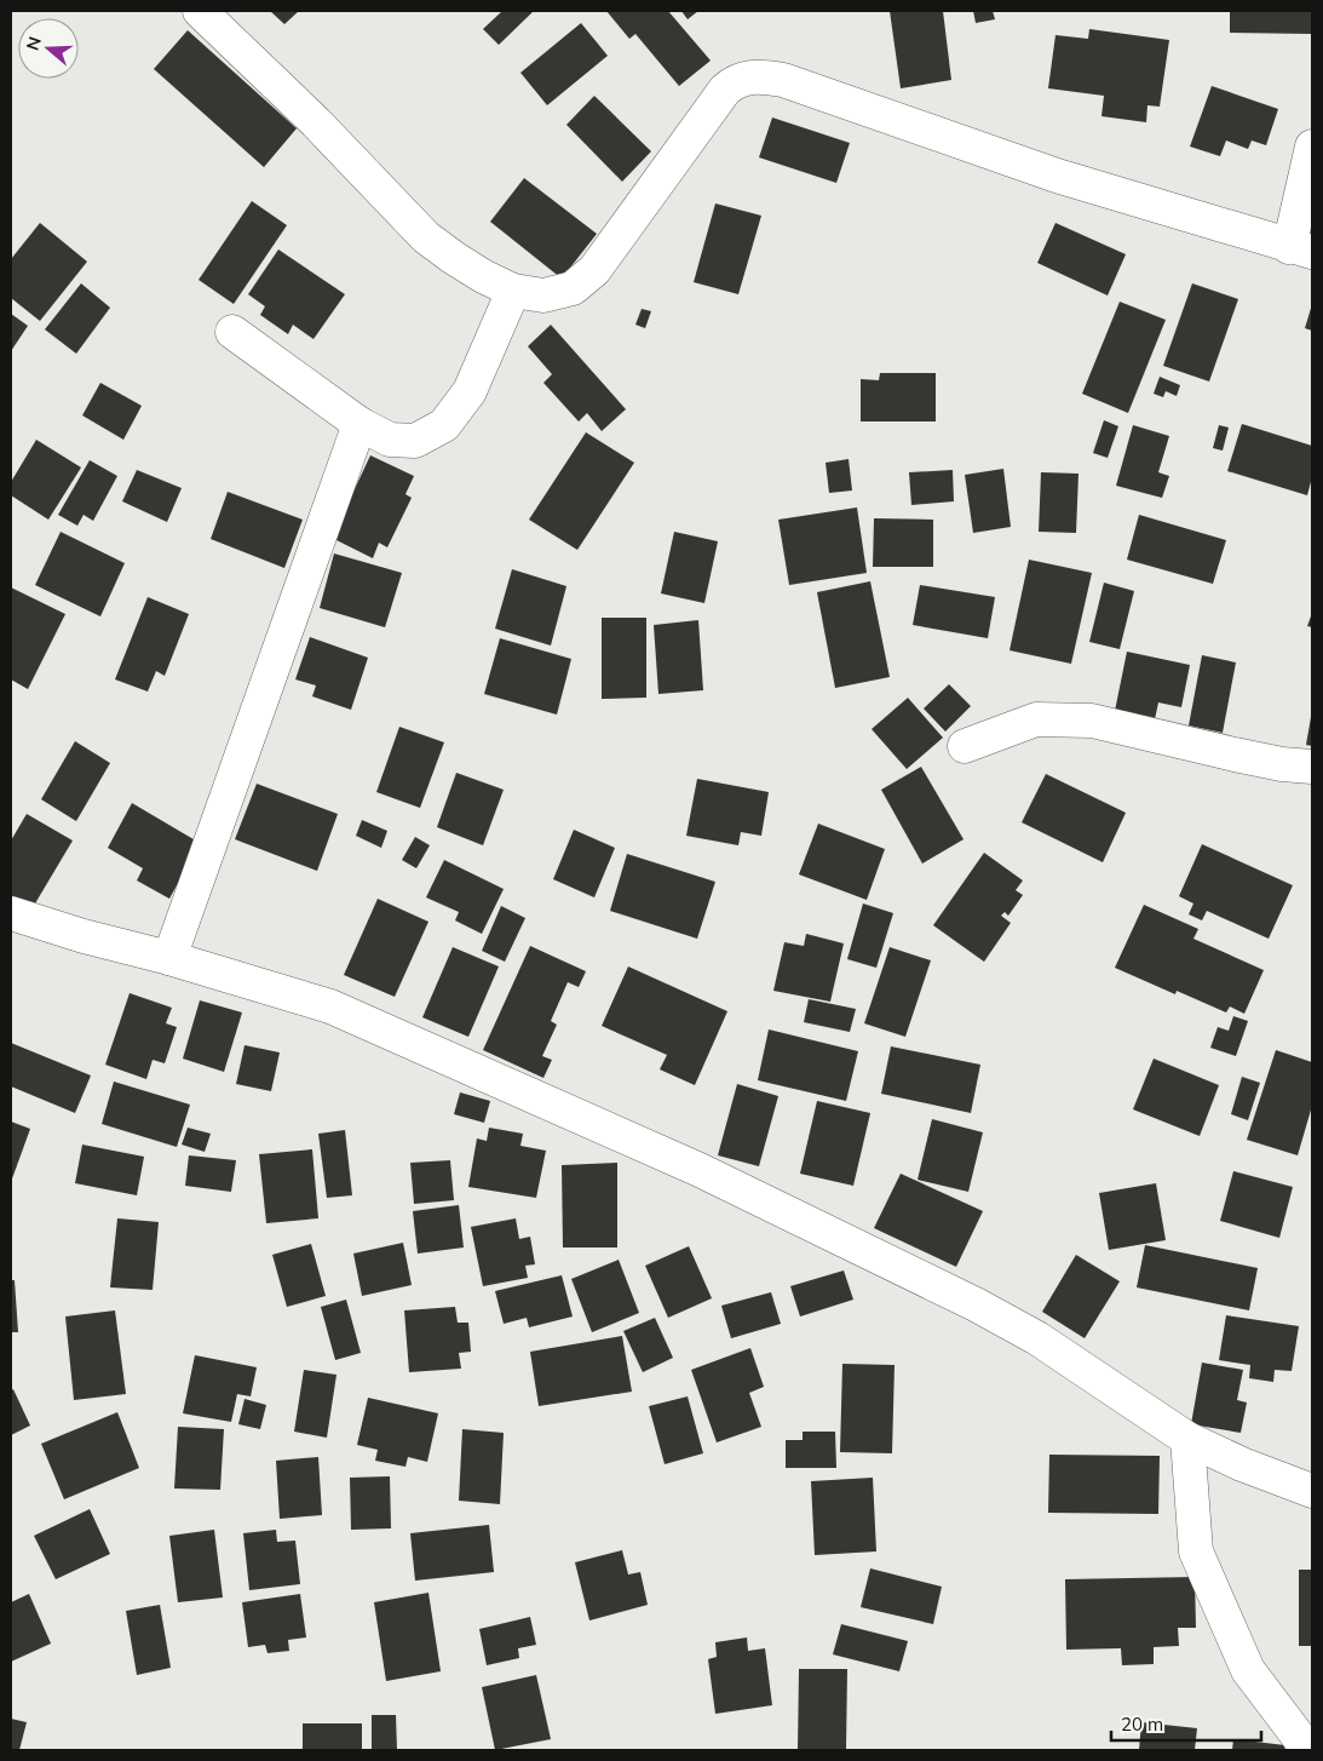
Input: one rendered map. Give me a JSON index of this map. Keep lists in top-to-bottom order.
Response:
{
  "scale_bar": "20 m",
  "north": "left"
}
